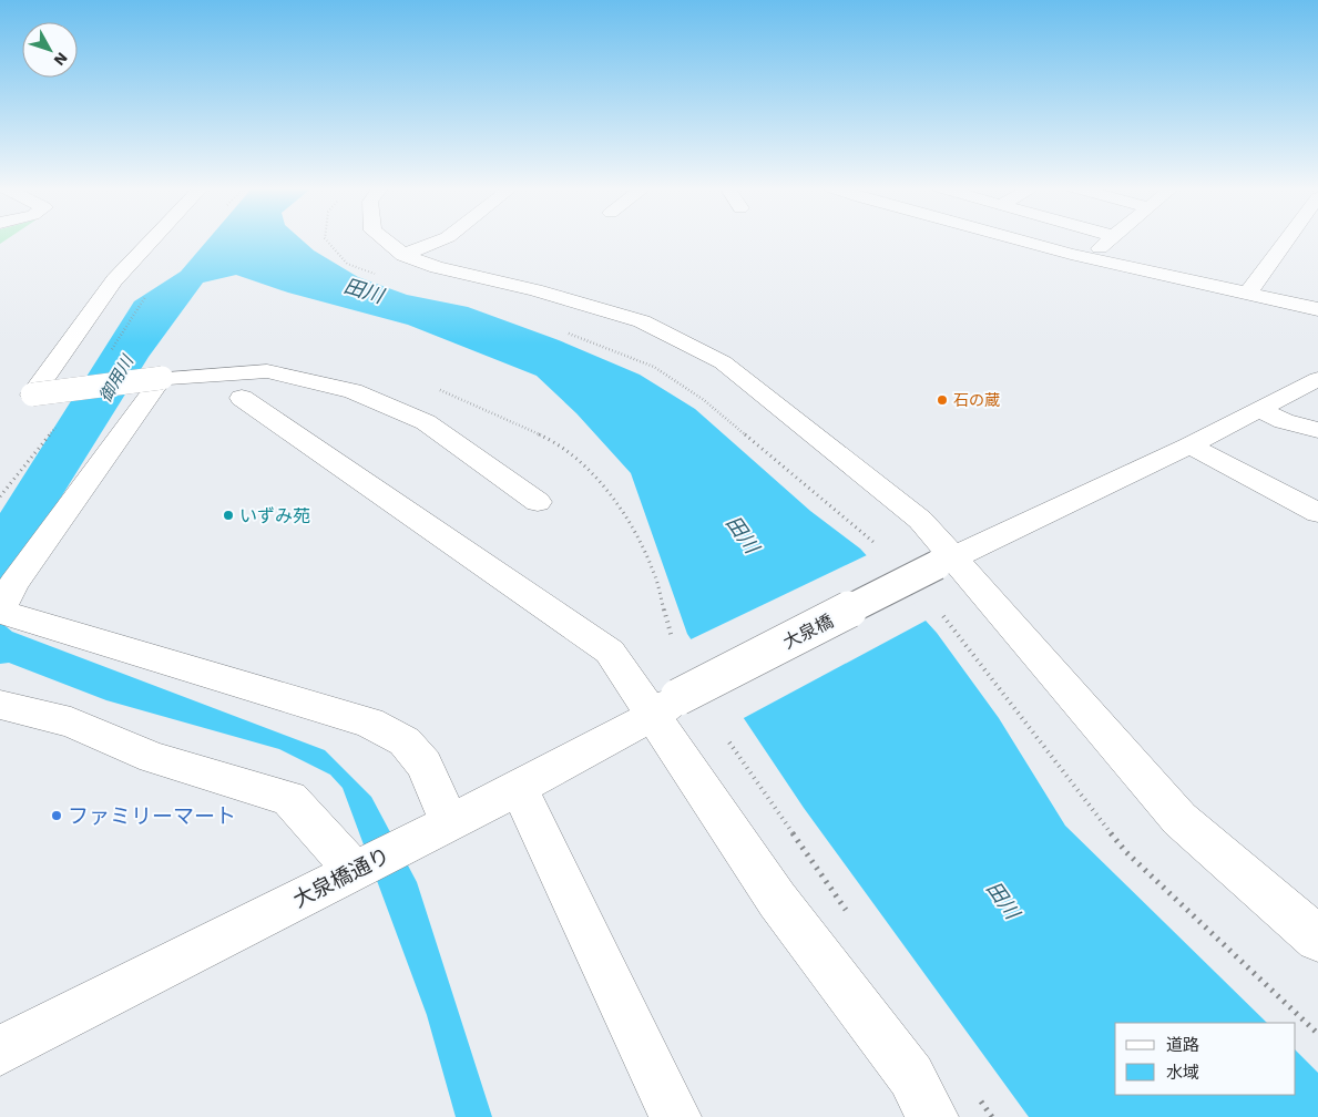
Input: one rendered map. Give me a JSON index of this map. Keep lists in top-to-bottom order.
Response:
{
  "streets": {
    "street": ["大泉橋", "大泉橋通り"]
  },
  "crossings": [
    ["大泉橋", "大泉橋通り"]
  ],
  "water": ["田川", "御用川"],
  "places": ["石の蔵", "いずみ苑", "ファミリーマート"],
  "legend": ["道路", "水域"],
  "north": "bottom right"
}
